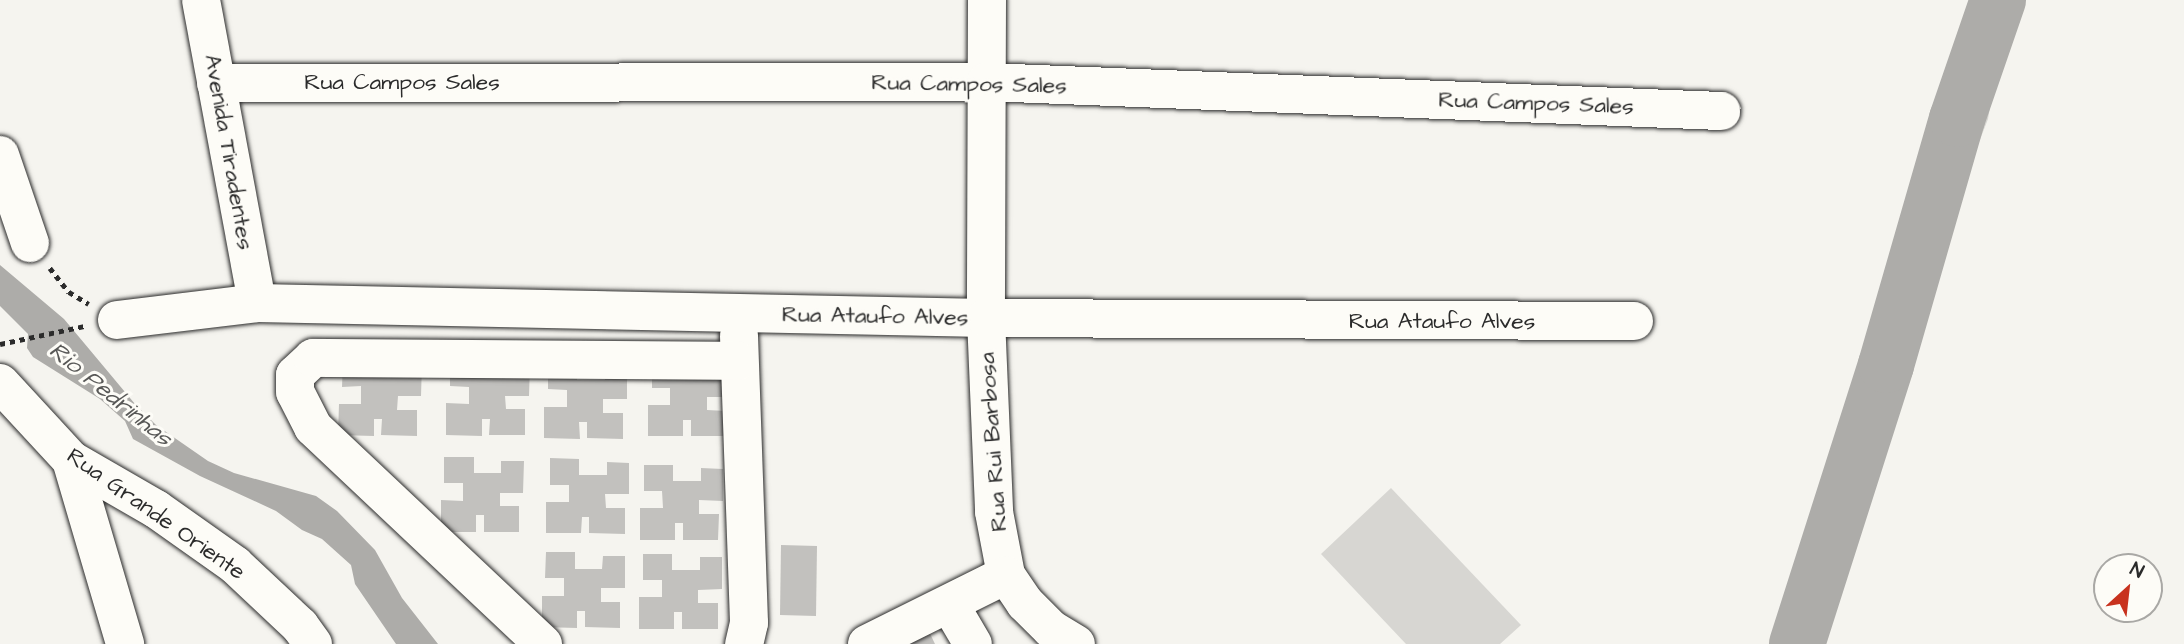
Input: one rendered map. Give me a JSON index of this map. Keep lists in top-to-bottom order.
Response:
{
  "streets": {
    "street": [
      "Rua Campos Sales",
      "Avenida Tiradentes",
      "Rua Ataufo Alves",
      "Rua Rui Barbosa",
      "Rua Grande Oriente"
    ]
  },
  "crossings": [
    ["Rua Campos Sales", "Avenida Tiradentes"],
    ["Rua Campos Sales", "Rua Rui Barbosa"],
    ["Avenida Tiradentes", "Rua Ataufo Alves"],
    ["Rua Ataufo Alves", "Rua Rui Barbosa"]
  ],
  "water": ["Rio Pedrinhas"],
  "north": "top right"
}
